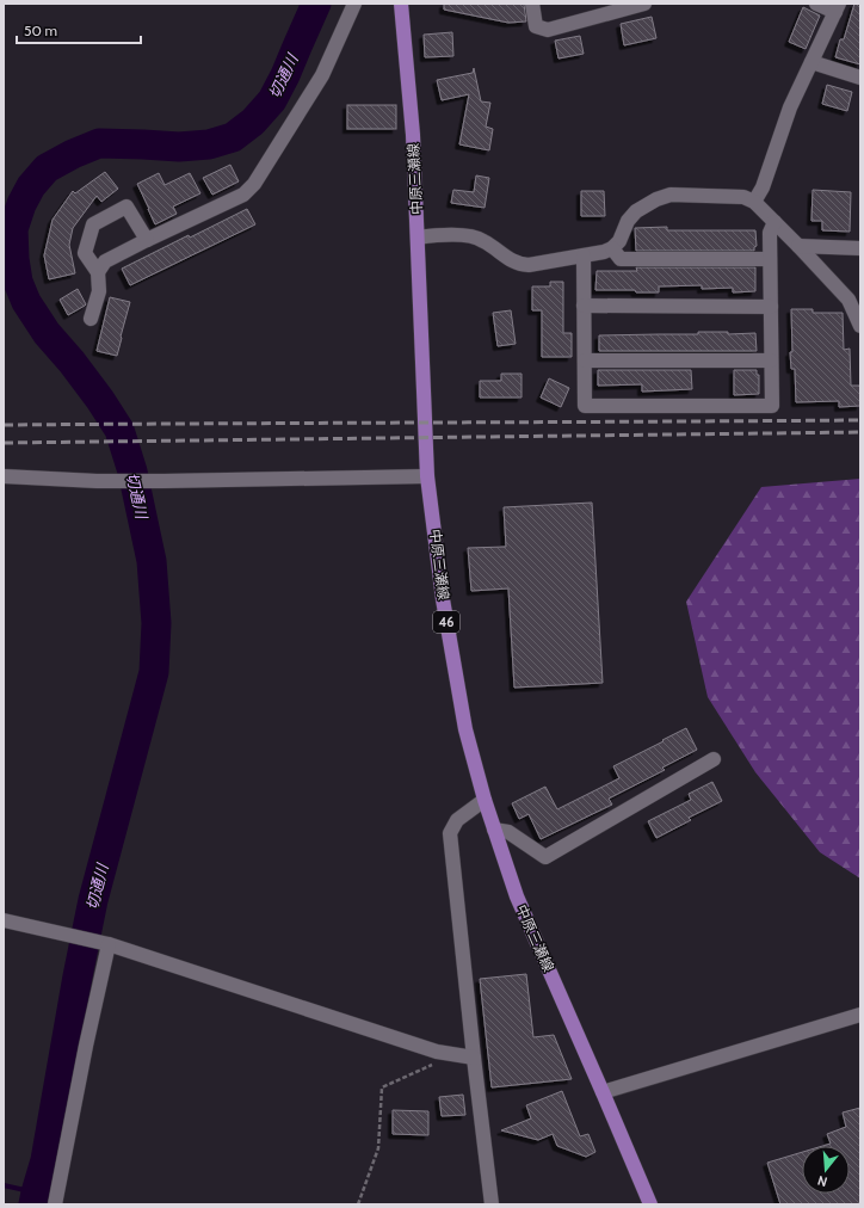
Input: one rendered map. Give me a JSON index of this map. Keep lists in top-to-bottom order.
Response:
{
  "streets": {
    "main road": ["中原三瀬線", "46"]
  },
  "water": ["切通川"],
  "scale_bar": "50 m",
  "north": "bottom"
}
